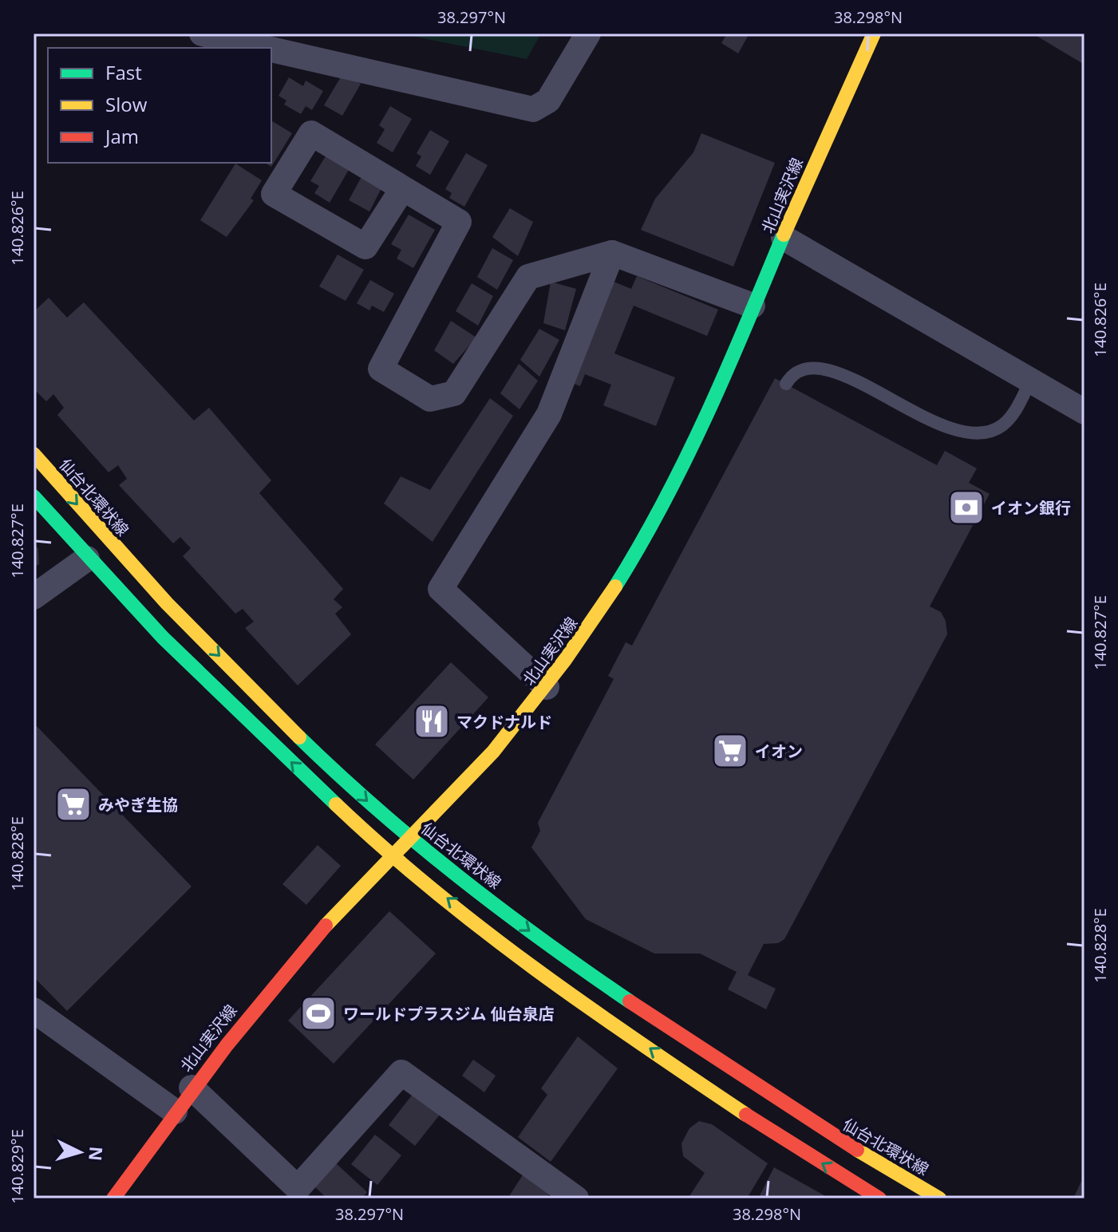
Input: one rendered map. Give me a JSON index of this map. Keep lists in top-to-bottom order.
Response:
{
  "streets": {
    "main road": ["北山実沢線", "仙台北環状線"]
  },
  "crossings": [
    ["北山実沢線", "仙台北環状線"]
  ],
  "places": {
    "bank": ["イオン銀行"],
    "restaurant": ["マクドナルド"],
    "supermarket": ["イオン", "みやぎ生協"],
    "sports": ["ワールドプラスジム 仙台泉店"]
  },
  "legend": ["Fast", "Slow", "Jam"],
  "north": "right",
  "coordinates": [
    "38.297°N",
    "38.298°N",
    "140.826°E",
    "140.827°E",
    "140.828°E",
    "140.829°E"
  ]
}
